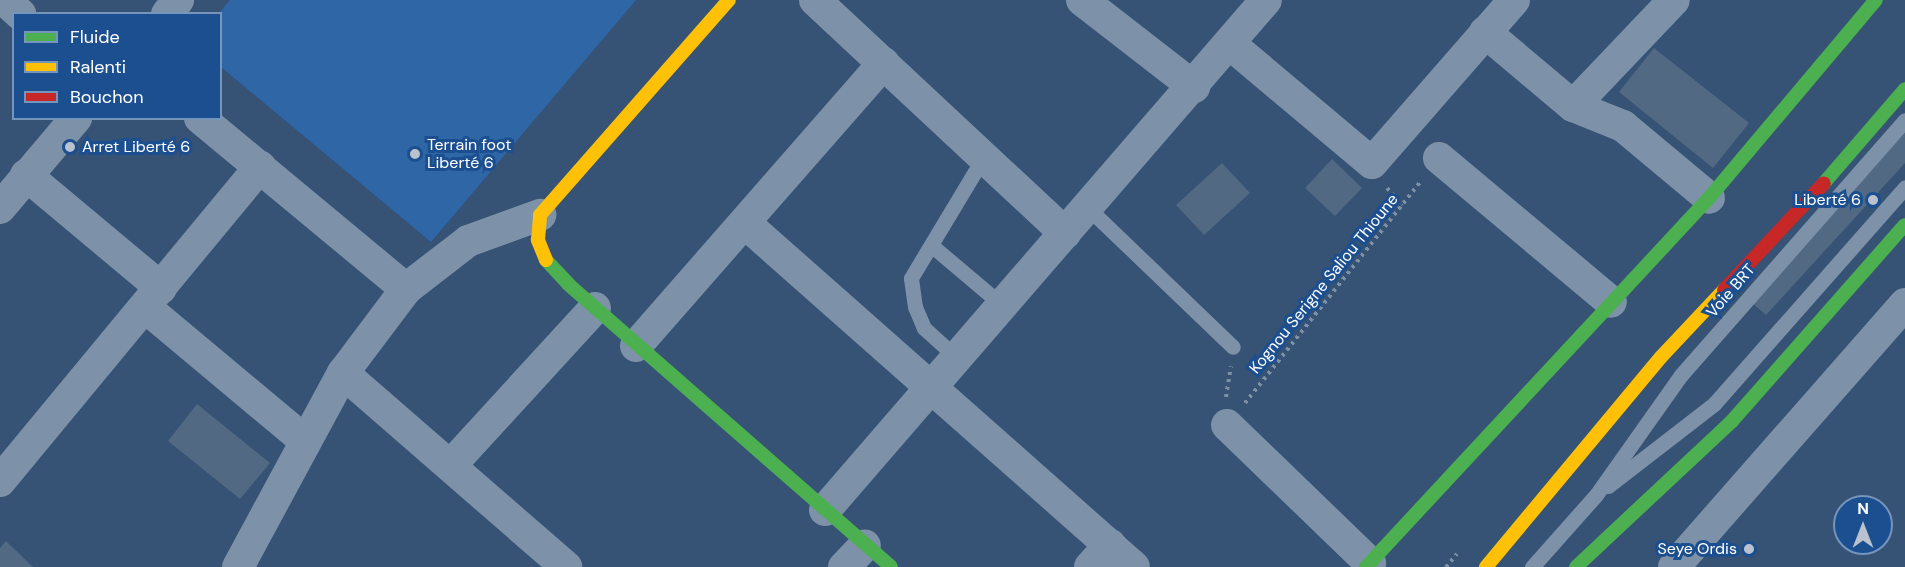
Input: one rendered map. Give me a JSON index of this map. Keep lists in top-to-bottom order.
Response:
{
  "streets": {
    "lane": ["Voie BRT"],
    "path": ["Kognou Serigne Saliou Thioune"]
  },
  "places": [
    "Arret Liberté 6",
    "Terrain foot Liberté 6",
    "Liberté 6",
    "Seye Ordis"
  ],
  "legend": ["Fluide", "Ralenti", "Bouchon"],
  "north": "top"
}
